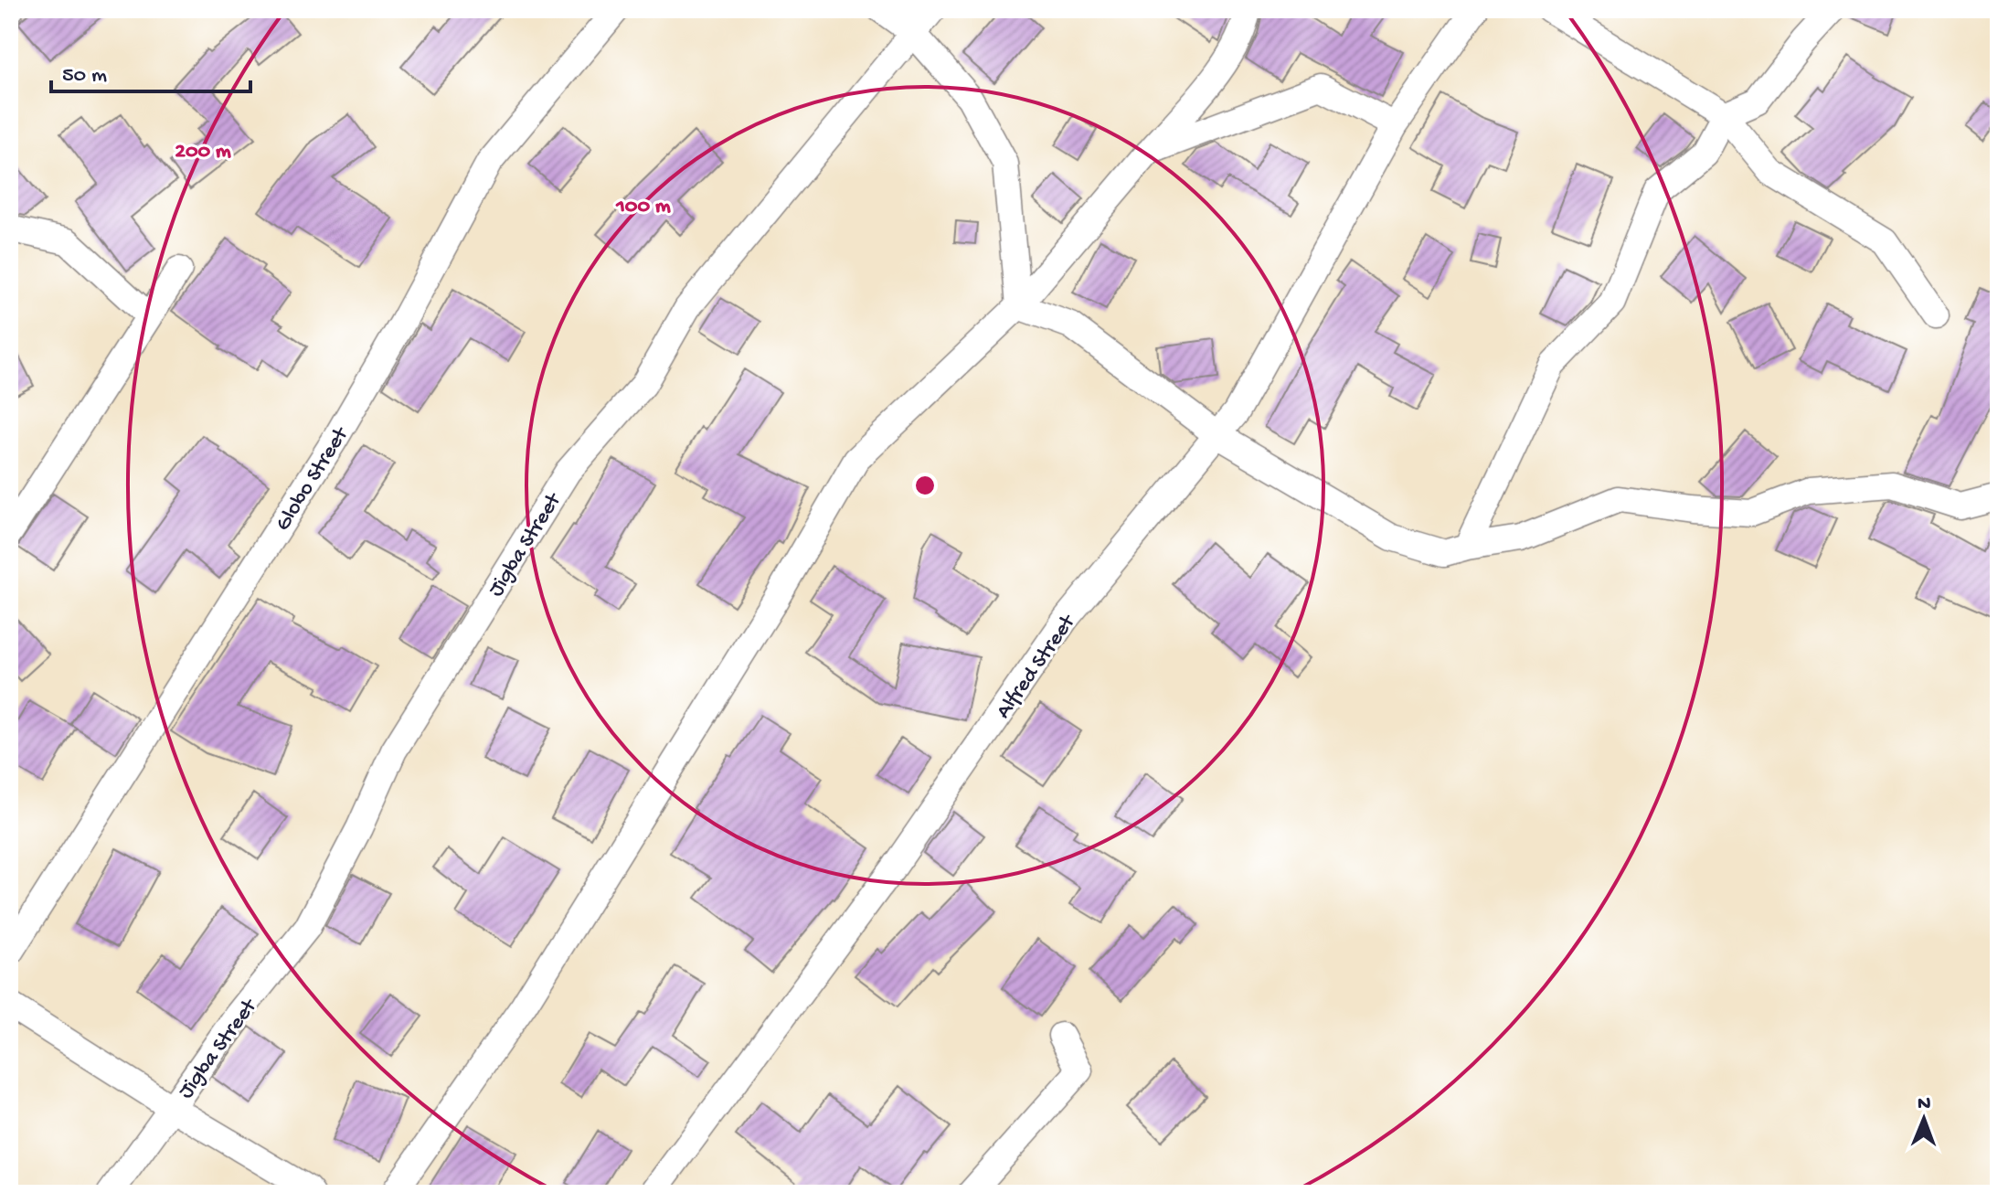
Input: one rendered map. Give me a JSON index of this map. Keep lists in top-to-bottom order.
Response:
{
  "streets": {
    "street": ["Globo Street", "Jigba Street", "Alfred Street"]
  },
  "scale_bar": "50 m",
  "north": "top",
  "rings": ["200 m", "100 m"]
}
